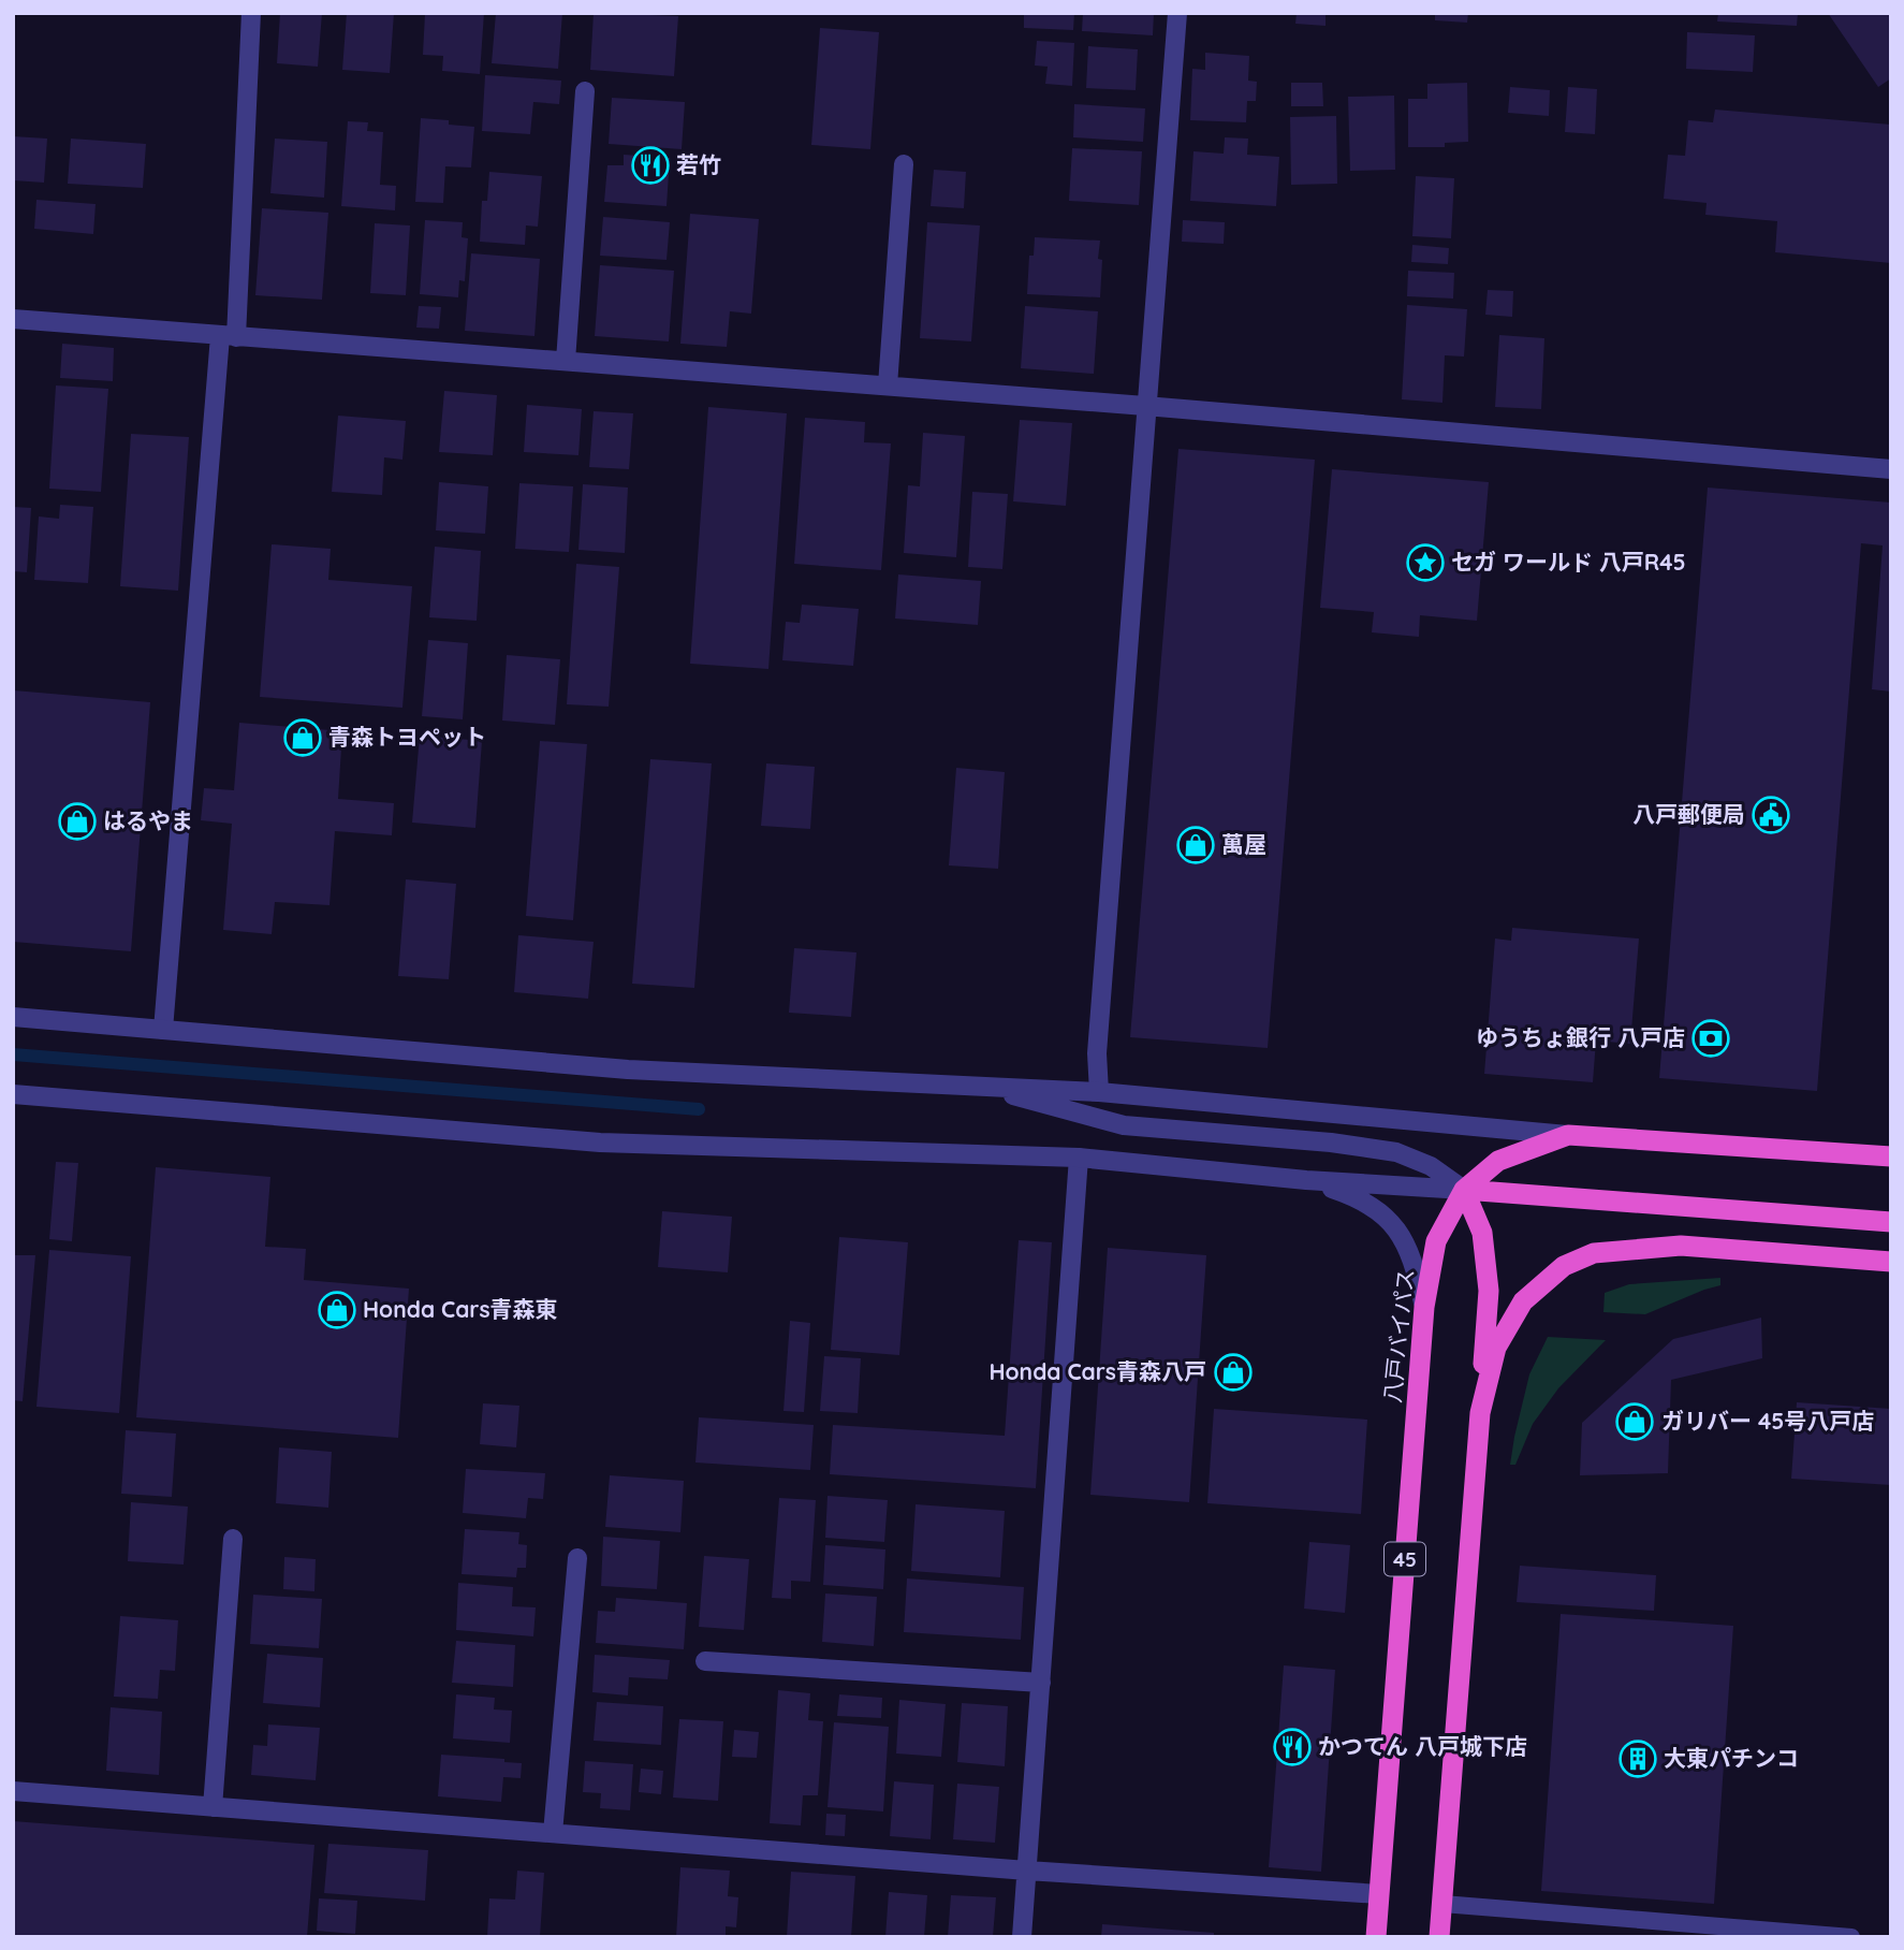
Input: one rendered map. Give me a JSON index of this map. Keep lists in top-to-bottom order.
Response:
{
  "streets": {
    "highway": ["八戸バイパス", "45"]
  },
  "places": {
    "restaurant": ["若竹", "かつてん 八戸城下店"],
    "place": ["セガ ワールド 八戸R45"],
    "shop": [
      "青森トヨペット",
      "はるやま",
      "萬屋",
      "Honda Cars青森東",
      "Honda Cars青森八戸",
      "ガリバー 45号八戸店"
    ],
    "public building": ["八戸郵便局"],
    "bank": ["ゆうちょ銀行 八戸店"],
    "building": ["大東パチンコ"]
  }
}
